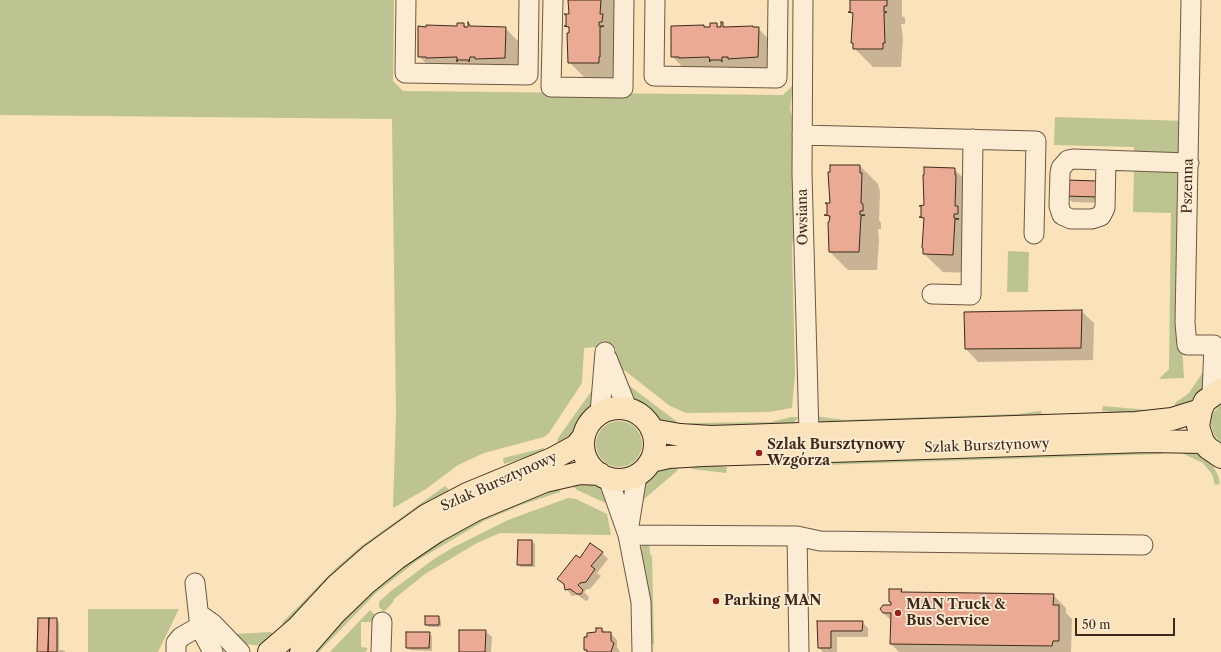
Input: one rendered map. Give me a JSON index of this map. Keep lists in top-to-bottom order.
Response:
{
  "streets": {
    "main road": ["Szlak Bursztynowy"],
    "street": ["Pszenna", "Owsiana"]
  },
  "crossings": [
    ["Pszenna", "Szlak Bursztynowy"],
    ["Owsiana", "Szlak Bursztynowy"]
  ],
  "places": ["Szlak Bursztynowy Wzgórza", "Parking MAN", "MAN Truck & Bus Service"],
  "scale_bar": "50 m"
}
